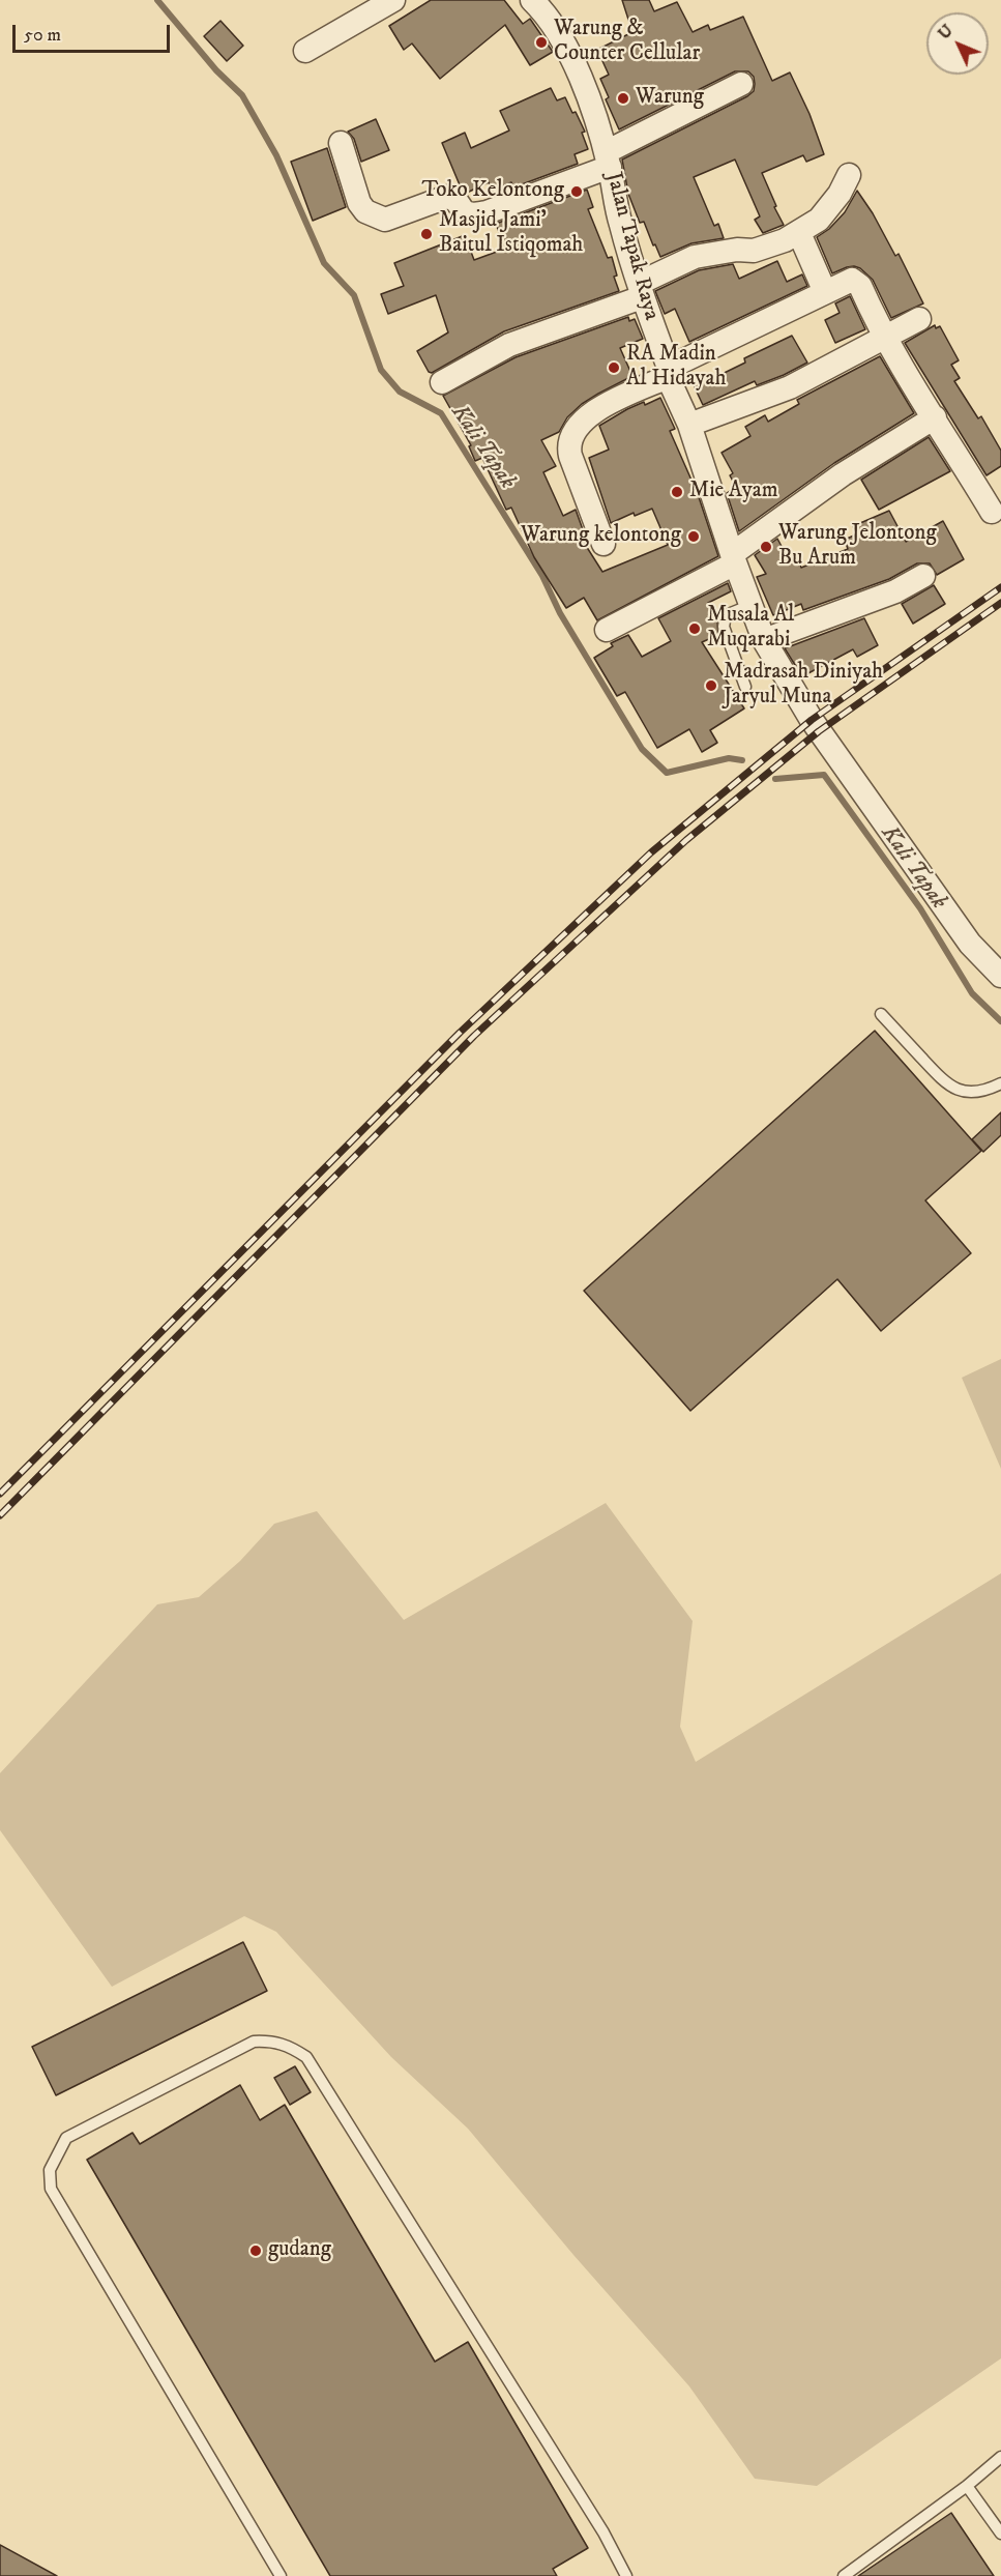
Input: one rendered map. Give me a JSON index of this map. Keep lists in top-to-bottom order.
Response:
{
  "streets": {
    "street": ["Jalan Tapak Raya"]
  },
  "water": ["Kali Tapak"],
  "places": [
    "Warung & Counter Cellular",
    "Warung",
    "Toko Kelontong",
    "Masjid Jami' Baitul Istiqomah",
    "RA Madin Al Hidayah",
    "Mie Ayam",
    "Warung kelontong",
    "Warung Jelontong Bu Arum",
    "Musala Al Muqarabi",
    "Madrasah Diniyah Jaryul Muna",
    "gudang"
  ],
  "scale_bar": "50 m",
  "north": "top left"
}
